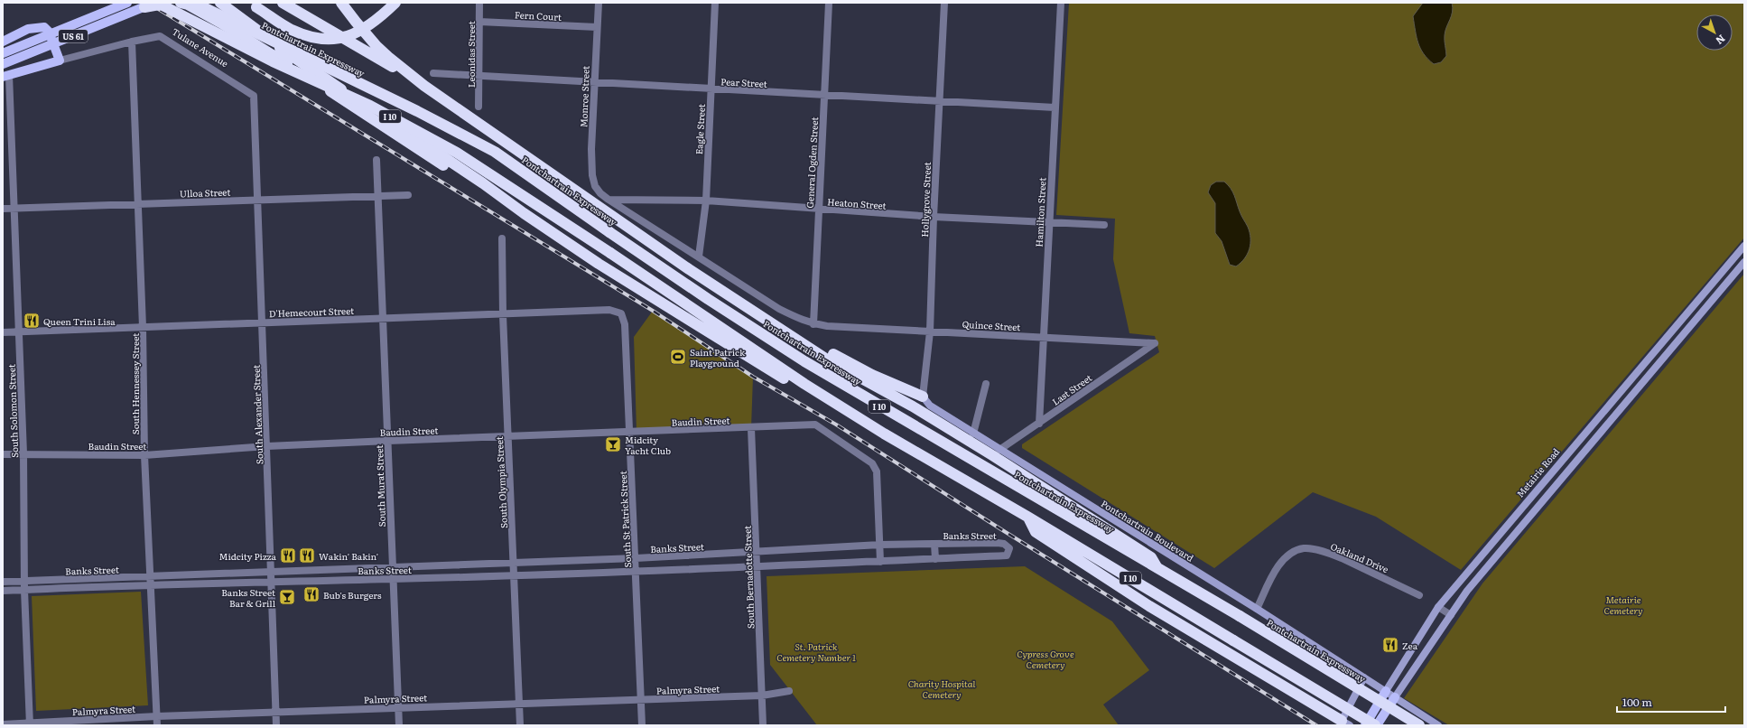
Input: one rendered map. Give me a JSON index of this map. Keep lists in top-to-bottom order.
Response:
{
  "streets": {
    "highway": ["Pontchartrain Expressway", "I 10"],
    "main road": ["US 61", "Metairie Road", "Pontchartrain Boulevard"],
    "street": [
      "Fern Court",
      "Tulane Avenue",
      "Leonidas Street",
      "Pear Street",
      "Monroe Street",
      "Eagle Street",
      "General Ogden Street",
      "Ulloa Street",
      "Hollygrove Street",
      "Heaton Street",
      "Hamilton Street",
      "D'Hemecourt Street",
      "Quince Street",
      "South Hennessey Street",
      "Last Street",
      "South Solomon Street",
      "South Alexander Street",
      "Baudin Street",
      "South Olympia Street",
      "South Murat Street",
      "South St Patrick Street",
      "Banks Street",
      "Oakland Drive",
      "South Bernadotte Street",
      "Palmyra Street"
    ]
  },
  "crossings": [
    ["Fern Court", "Leonidas Street"],
    ["Fern Court", "Monroe Street"],
    ["US 61", "I 10"],
    ["Tulane Avenue", "South Hennessey Street"],
    ["Tulane Avenue", "South Alexander Street"],
    ["Leonidas Street", "Pear Street"],
    ["Pear Street", "Monroe Street"],
    ["Pear Street", "Eagle Street"],
    ["Pear Street", "General Ogden Street"],
    ["Pear Street", "Hollygrove Street"],
    ["Pear Street", "Hamilton Street"],
    ["Monroe Street", "Quince Street"],
    ["Eagle Street", "Heaton Street"],
    ["Eagle Street", "Quince Street"],
    ["General Ogden Street", "Heaton Street"],
    ["General Ogden Street", "Quince Street"],
    ["Ulloa Street", "South Hennessey Street"],
    ["Ulloa Street", "South Solomon Street"],
    ["Ulloa Street", "South Alexander Street"],
    ["Ulloa Street", "South Murat Street"],
    ["Hollygrove Street", "Heaton Street"],
    ["Hollygrove Street", "Quince Street"],
    ["Hollygrove Street", "Pontchartrain Boulevard"],
    ["Heaton Street", "Hamilton Street"],
    ["Heaton Street", "Quince Street"],
    ["Hamilton Street", "Quince Street"],
    ["Hamilton Street", "Last Street"],
    ["D'Hemecourt Street", "South Hennessey Street"],
    ["D'Hemecourt Street", "South Solomon Street"],
    ["D'Hemecourt Street", "South Alexander Street"],
    ["D'Hemecourt Street", "South Olympia Street"],
    ["D'Hemecourt Street", "South Murat Street"],
    ["D'Hemecourt Street", "South St Patrick Street"],
    ["Quince Street", "Last Street"],
    ["South Hennessey Street", "Baudin Street"],
    ["South Hennessey Street", "Banks Street"],
    ["South Hennessey Street", "Palmyra Street"],
    ["Last Street", "Pontchartrain Boulevard"],
    ["South Solomon Street", "Baudin Street"],
    ["South Solomon Street", "Banks Street"],
    ["South Solomon Street", "Palmyra Street"],
    ["South Alexander Street", "Baudin Street"],
    ["South Alexander Street", "Banks Street"],
    ["South Alexander Street", "Palmyra Street"],
    ["Baudin Street", "South Olympia Street"],
    ["Baudin Street", "South Murat Street"],
    ["Baudin Street", "South St Patrick Street"],
    ["Baudin Street", "Banks Street"],
    ["Baudin Street", "South Bernadotte Street"],
    ["Metairie Road", "Pontchartrain Boulevard"],
    ["South Olympia Street", "Banks Street"],
    ["South Olympia Street", "Palmyra Street"],
    ["South Murat Street", "Banks Street"],
    ["South Murat Street", "Palmyra Street"],
    ["South St Patrick Street", "Banks Street"],
    ["South St Patrick Street", "Palmyra Street"],
    ["Pontchartrain Boulevard", "Oakland Drive"],
    ["Banks Street", "South Bernadotte Street"],
    ["South Bernadotte Street", "Palmyra Street"]
  ],
  "parks": [
    "Metairie Cemetery",
    "St. Patrick Cemetery Number 1",
    "Cypress Grove Cemetery",
    "Charity Hospital Cemetery"
  ],
  "places": {
    "restaurant": [
      "Queen Trini Lisa",
      "Midcity Pizza",
      "Wakin' Bakin'",
      "Bub's Burgers",
      "Zea"
    ],
    "sports": ["Saint Patrick Playground"],
    "bar": ["Midcity Yacht Club", "Banks Street Bar & Grill"]
  },
  "scale_bar": "100 m",
  "north": "bottom right"
}
